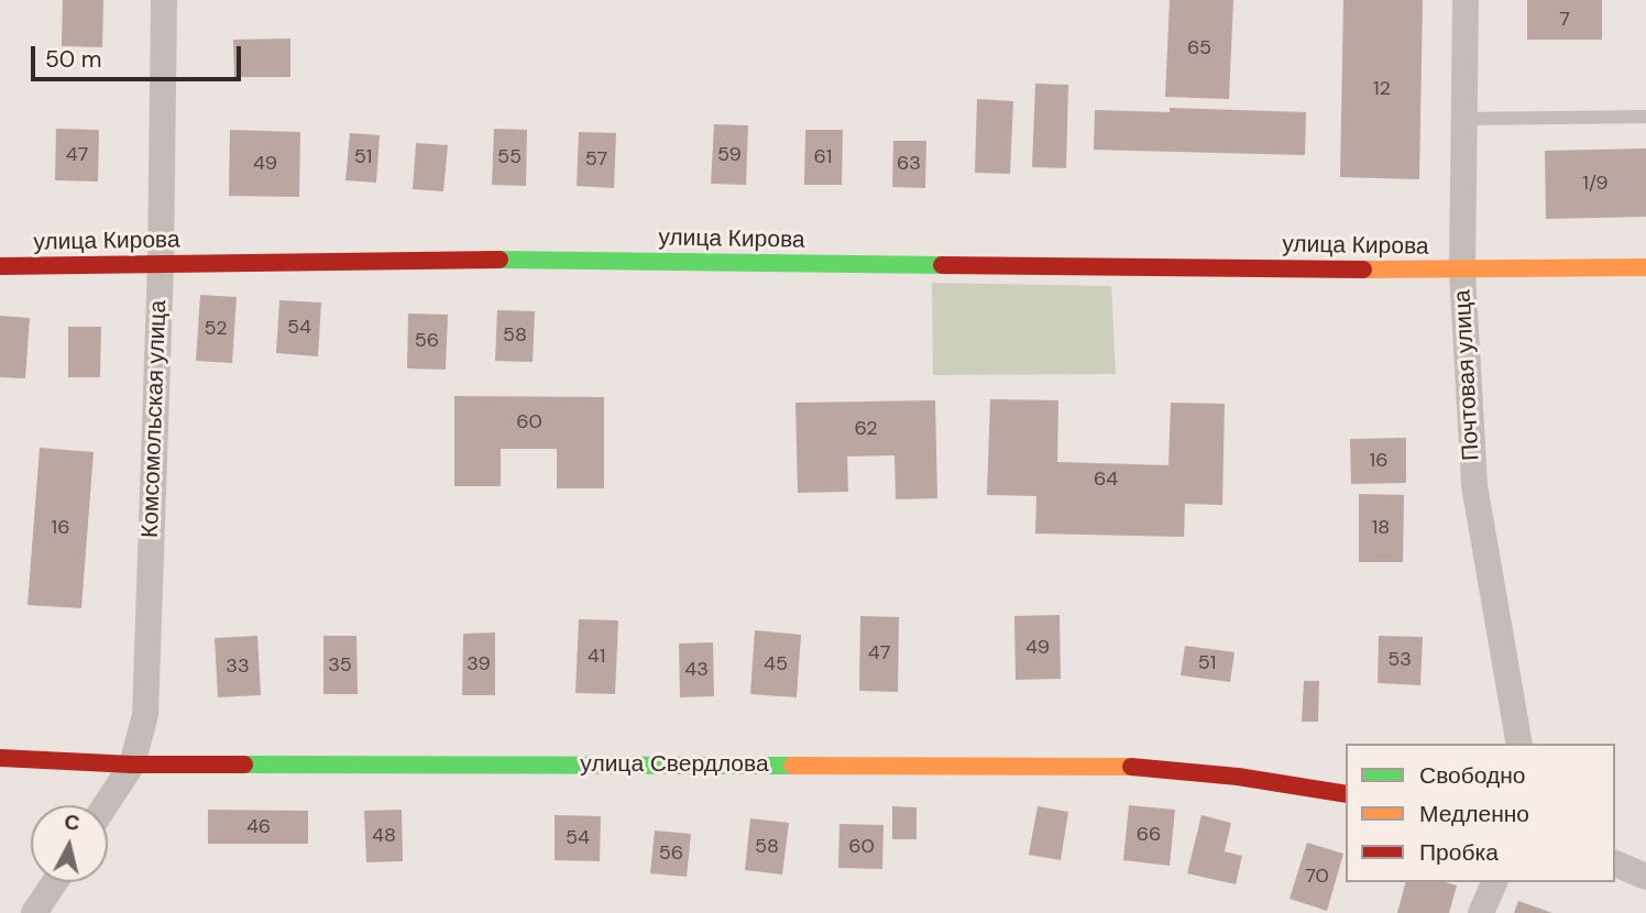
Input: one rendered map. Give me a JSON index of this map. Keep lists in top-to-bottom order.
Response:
{
  "streets": {
    "street": [
      "улица Кирова",
      "Почтовая улица",
      "Комсомольская улица",
      "улица Свердлова"
    ]
  },
  "crossings": [
    ["улица Кирова", "Почтовая улица"],
    ["улица Кирова", "Комсомольская улица"],
    ["Комсомольская улица", "улица Свердлова"]
  ],
  "house_numbers": [
    "7",
    "65",
    "12",
    "47",
    "59",
    "51",
    "55",
    "61",
    "57",
    "49",
    "63",
    "1/9",
    "54",
    "52",
    "58",
    "56",
    "60",
    "62",
    "16",
    "64",
    "16",
    "18",
    "49",
    "47",
    "41",
    "53",
    "51",
    "39",
    "45",
    "35",
    "33",
    "43",
    "46",
    "66",
    "48",
    "54",
    "58",
    "60",
    "56",
    "70"
  ],
  "legend": ["Свободно", "Медленно", "Пробка"],
  "scale_bar": "50 m",
  "north": "top"
}
